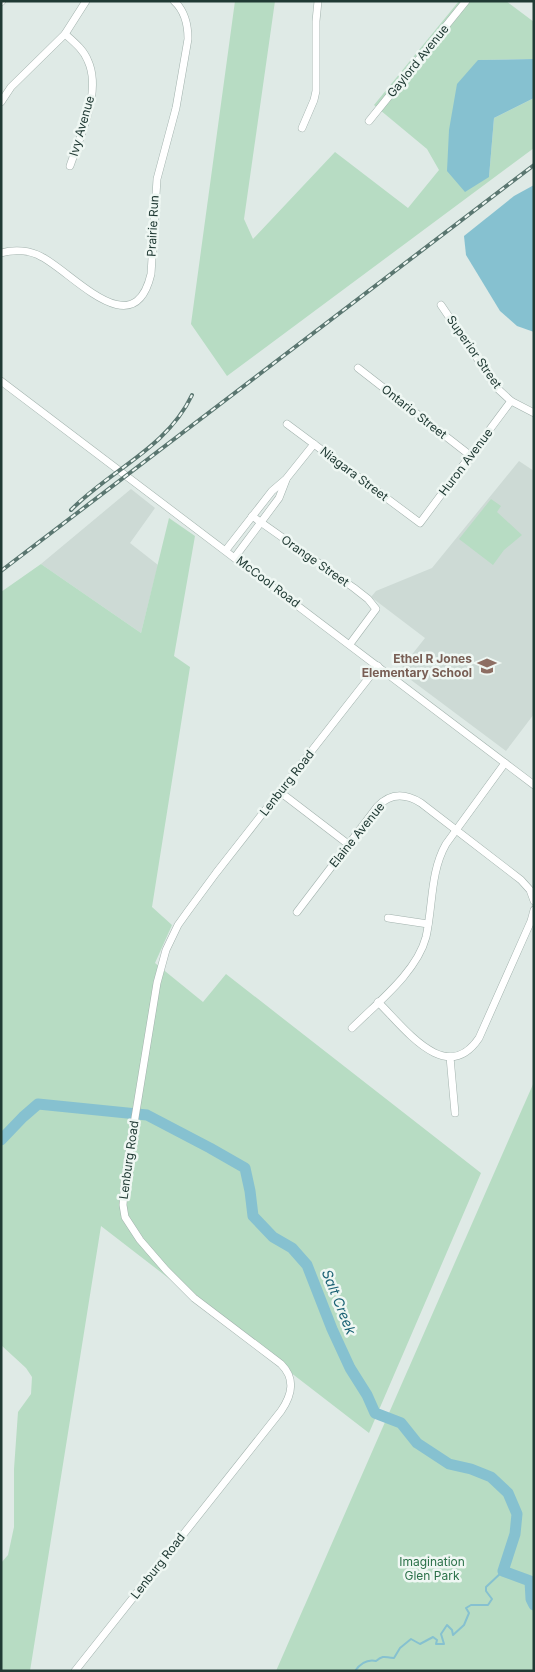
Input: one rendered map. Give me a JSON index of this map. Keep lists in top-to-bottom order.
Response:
{
  "streets": {
    "street": [
      "Gaylord Avenue",
      "Ivy Avenue",
      "Prairie Run",
      "Superior Street",
      "Ontario Street",
      "Huron Avenue",
      "Niagara Street",
      "Orange Street",
      "McCool Road",
      "Lenburg Road",
      "Elaine Avenue"
    ]
  },
  "crossings": [
    ["Superior Street", "Huron Avenue"],
    ["Ontario Street", "Huron Avenue"],
    ["Huron Avenue", "Niagara Street"],
    ["Orange Street", "McCool Road"],
    ["McCool Road", "Lenburg Road"]
  ],
  "water": ["Salt Creek"],
  "parks": ["Imagination Glen Park"],
  "places": {
    "school or university": ["Ethel R Jones Elementary School"]
  }
}
